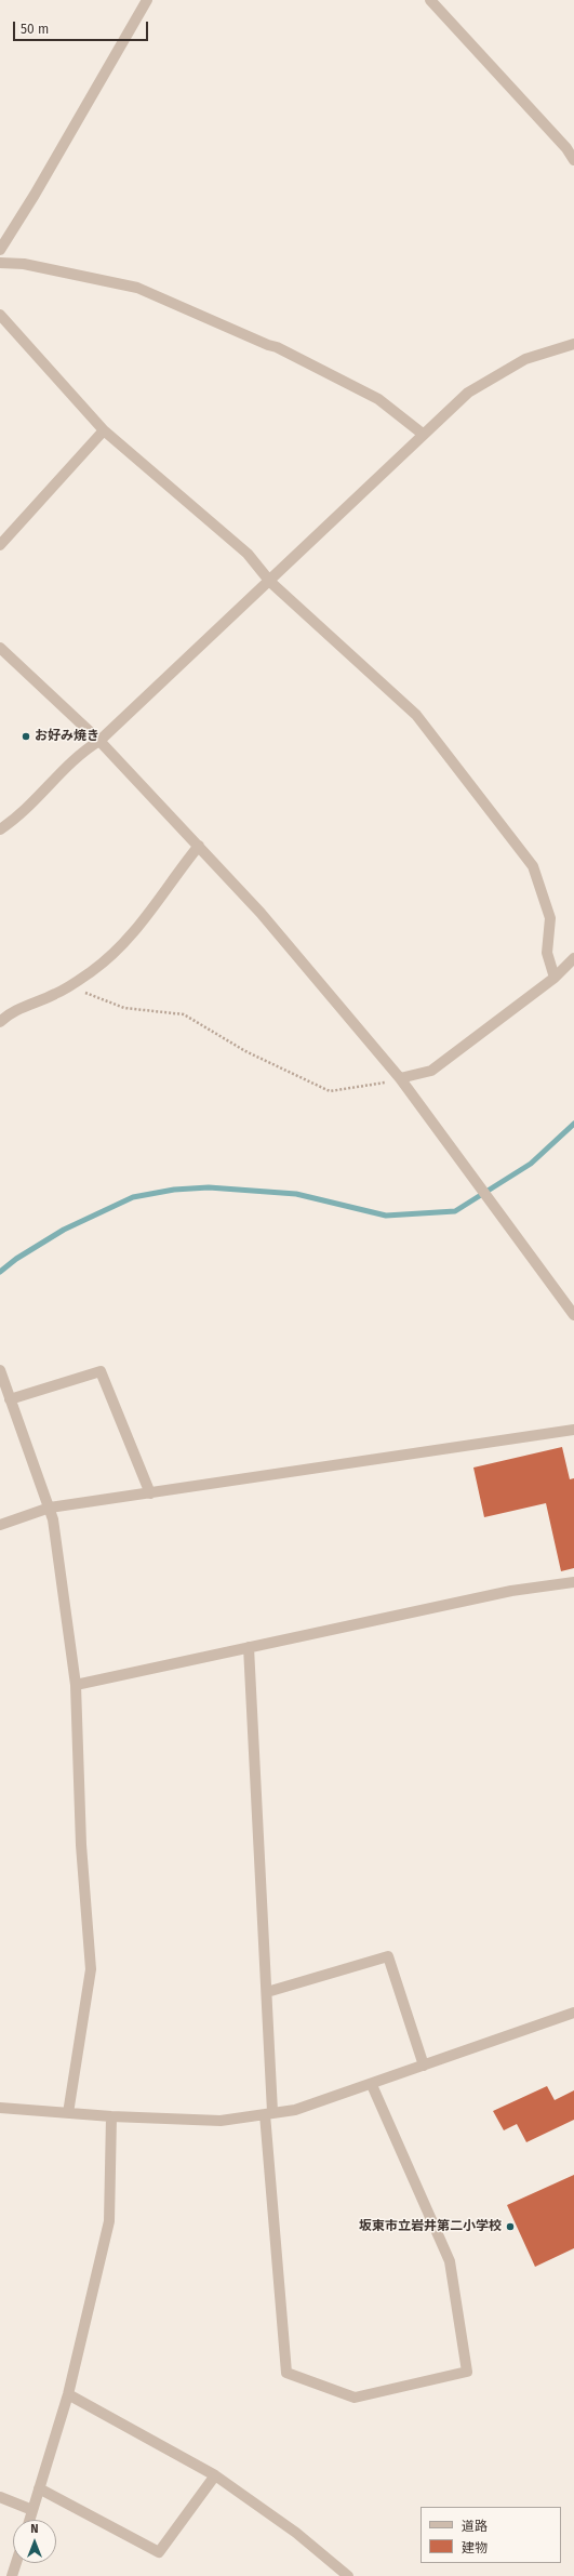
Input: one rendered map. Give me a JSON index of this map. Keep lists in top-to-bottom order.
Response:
{
  "places": ["お好み焼き", "坂東市立岩井第二小学校"],
  "legend": ["道路", "建物"],
  "scale_bar": "50 m",
  "north": "top"
}
